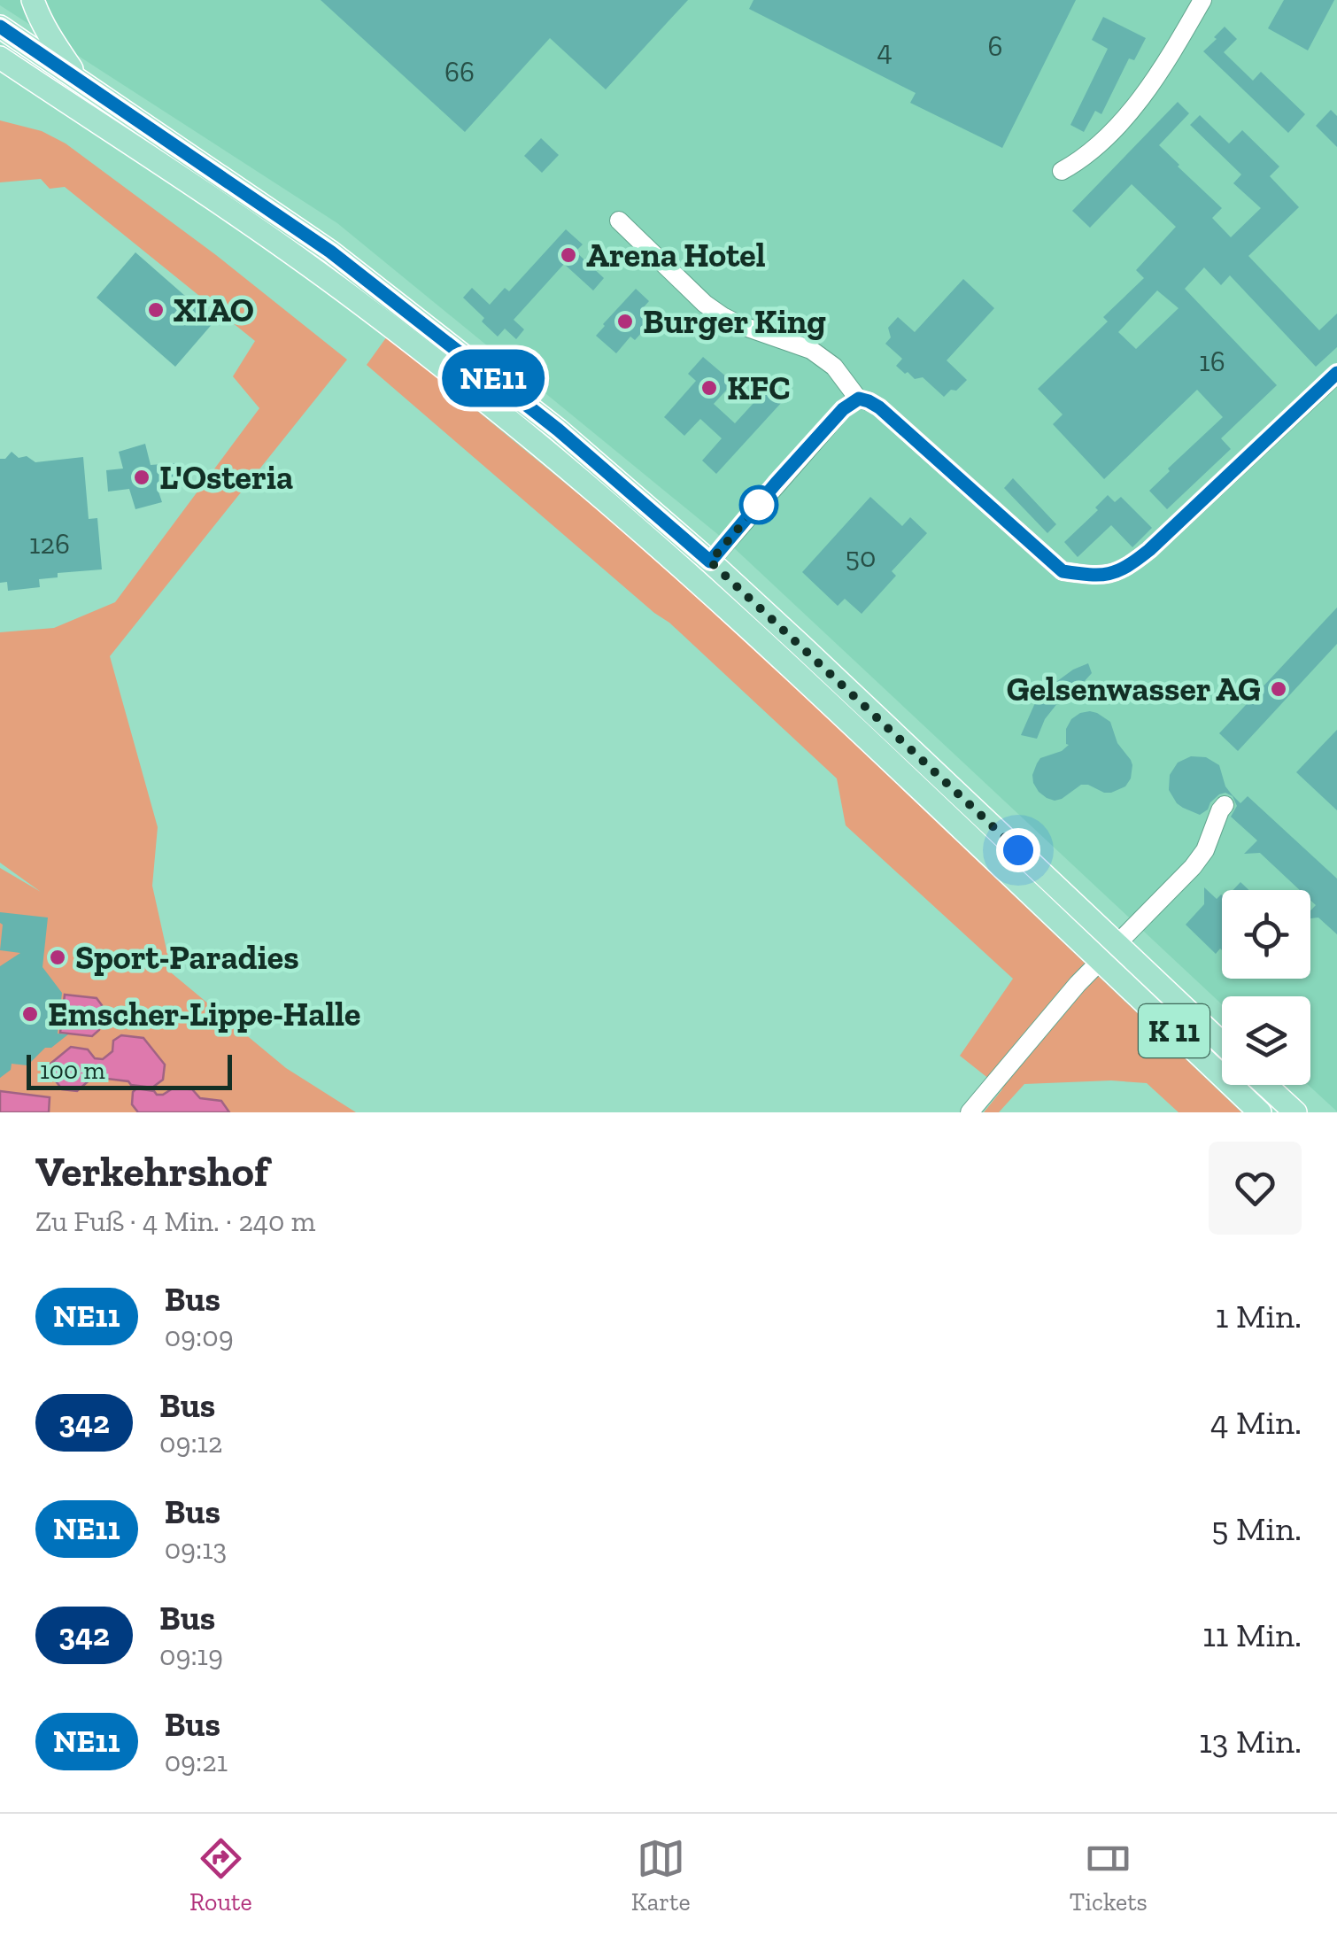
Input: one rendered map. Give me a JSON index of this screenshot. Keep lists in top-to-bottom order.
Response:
{
  "streets": {
    "main road": ["K 11"]
  },
  "places": [
    "Arena Hotel",
    "XIAO",
    "Burger King",
    "KFC",
    "L'Osteria",
    "Gelsenwasser AG",
    "Sport-Paradies",
    "Emscher-Lippe-Halle"
  ],
  "lines": ["bus line NE11"],
  "house_numbers": [
    "6",
    "4",
    "66",
    "16",
    "126",
    "50"
  ],
  "scale_bar": "100 m",
  "page": {
    "on_map": "NE11",
    "scale": "100 m",
    "heading": ["Verkehrshof", "Zu Fuß · 4 Min. · 240 m"],
    "list": [
      {
        "mark": "NE11",
        "name": "Bus",
        "note": "09:09",
        "value": "1 Min."
      },
      {
        "mark": "342",
        "name": "Bus",
        "note": "09:12",
        "value": "4 Min."
      },
      {
        "mark": "NE11",
        "name": "Bus",
        "note": "09:13",
        "value": "5 Min."
      },
      {
        "mark": "342",
        "name": "Bus",
        "note": "09:19",
        "value": "11 Min."
      },
      {
        "mark": "NE11",
        "name": "Bus",
        "note": "09:21",
        "value": "13 Min."
      }
    ],
    "tabs": ["Route", "Karte", "Tickets"]
  }
}
